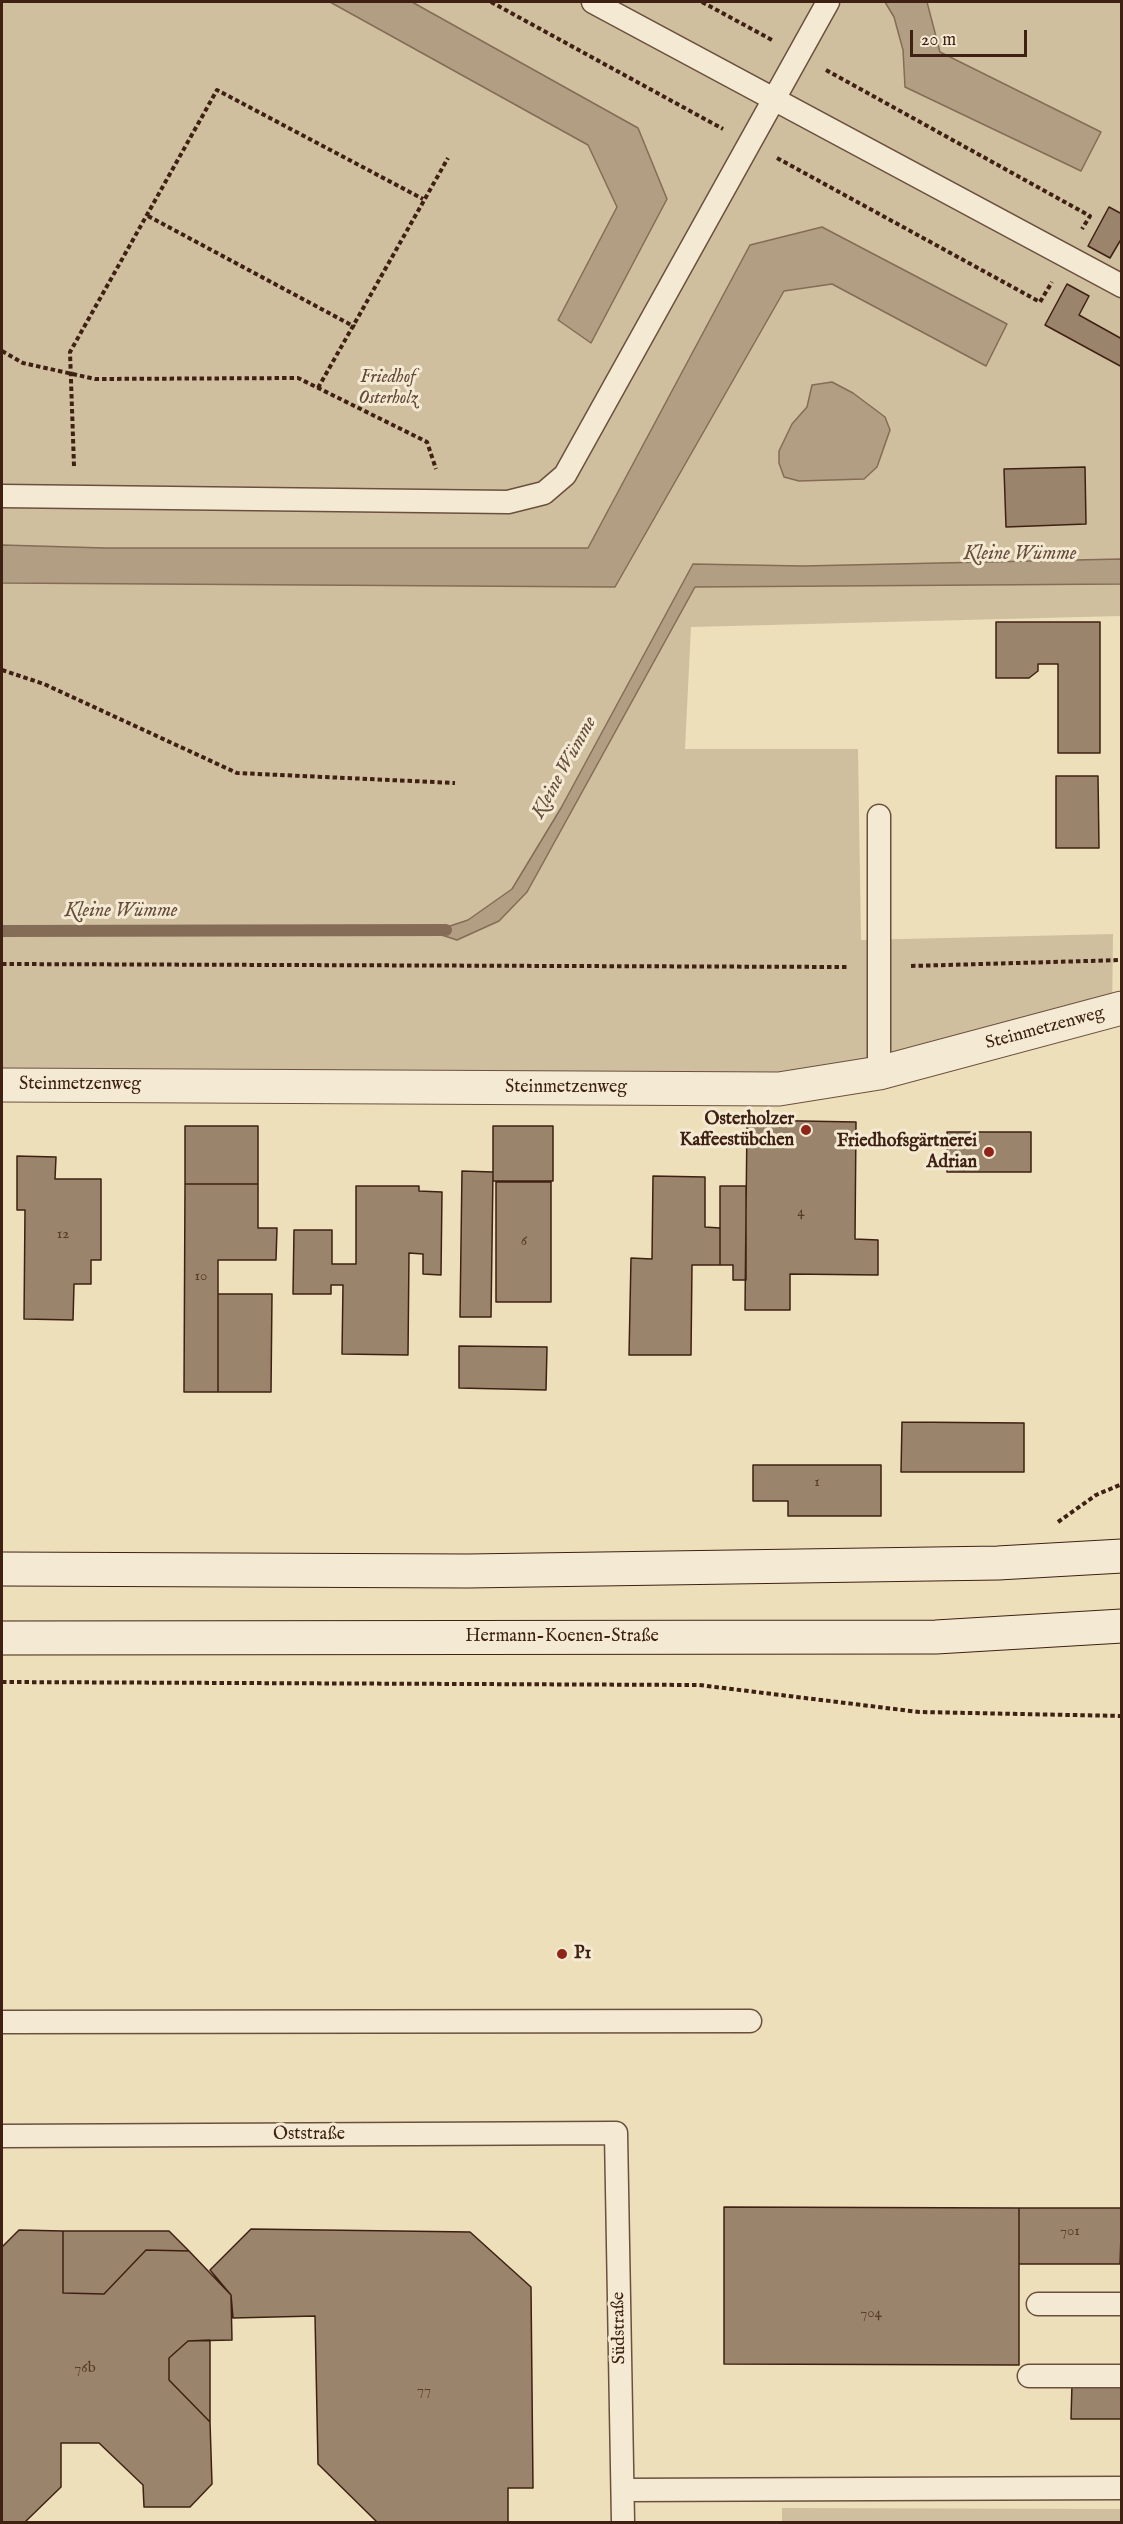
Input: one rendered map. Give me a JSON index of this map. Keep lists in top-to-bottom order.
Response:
{
  "streets": {
    "main road": ["Steinmetzenweg", "Hermann-Koenen-Straße"],
    "lane": ["Oststraße", "Südstraße"]
  },
  "crossings": [
    ["Oststraße", "Südstraße"]
  ],
  "water": ["Kleine Wümme"],
  "parks": ["Friedhof Osterholz"],
  "places": ["Osterholzer Kaffeestübchen", "Friedhofsgärtnerei Adrian", "P1"],
  "house_numbers": [
    "4",
    "12",
    "6",
    "10",
    "1",
    "701",
    "704",
    "76b",
    "77"
  ],
  "scale_bar": "20 m"
}
